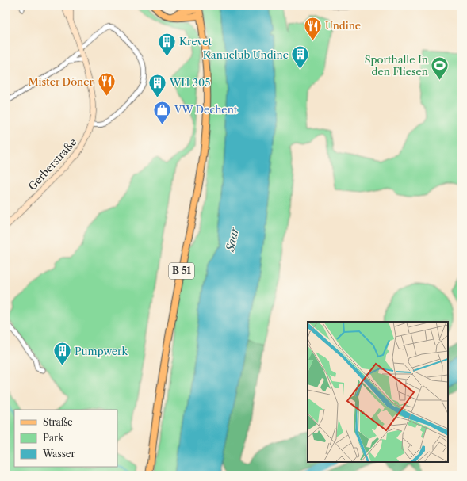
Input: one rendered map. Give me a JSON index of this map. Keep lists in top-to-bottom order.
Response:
{
  "streets": {
    "main road": ["B 51"],
    "street": ["Gerberstraße"]
  },
  "water": ["Saar"],
  "places": {
    "restaurant": ["Undine", "Mister Döner"],
    "building": [
      "Krevet",
      "Kanuclub Undine",
      "WH 305",
      "Pumpwerk"
    ],
    "sports": ["Sporthalle In den Fliesen"],
    "shop": ["VW Dechent"]
  },
  "legend": ["Straße", "Park", "Wasser"]
}
